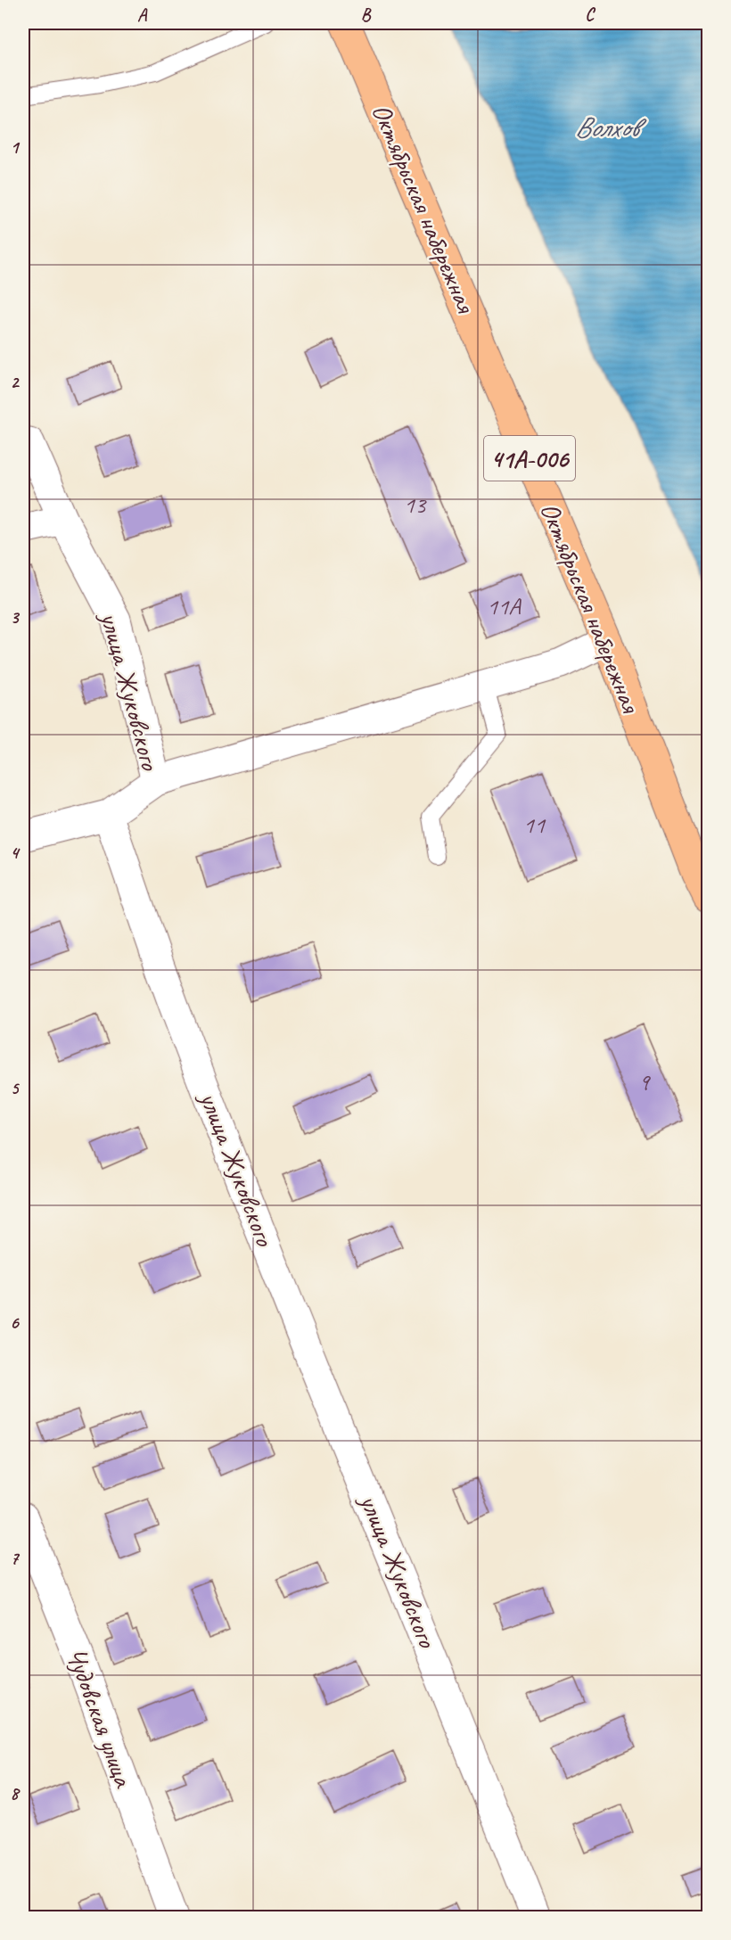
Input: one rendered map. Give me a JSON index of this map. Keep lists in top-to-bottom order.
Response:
{
  "streets": {
    "main road": ["Октябрьская набережная", "41А-006"],
    "street": ["улица Жуковского", "Чудовская улица"]
  },
  "water": ["Волхов"],
  "house_numbers": [
    "13",
    "11А",
    "11",
    "9"
  ],
  "grid": {
    "columns": ["A", "B", "C"],
    "rows": [
      "1",
      "2",
      "3",
      "4",
      "5",
      "6",
      "7",
      "8"
    ]
  }
}
